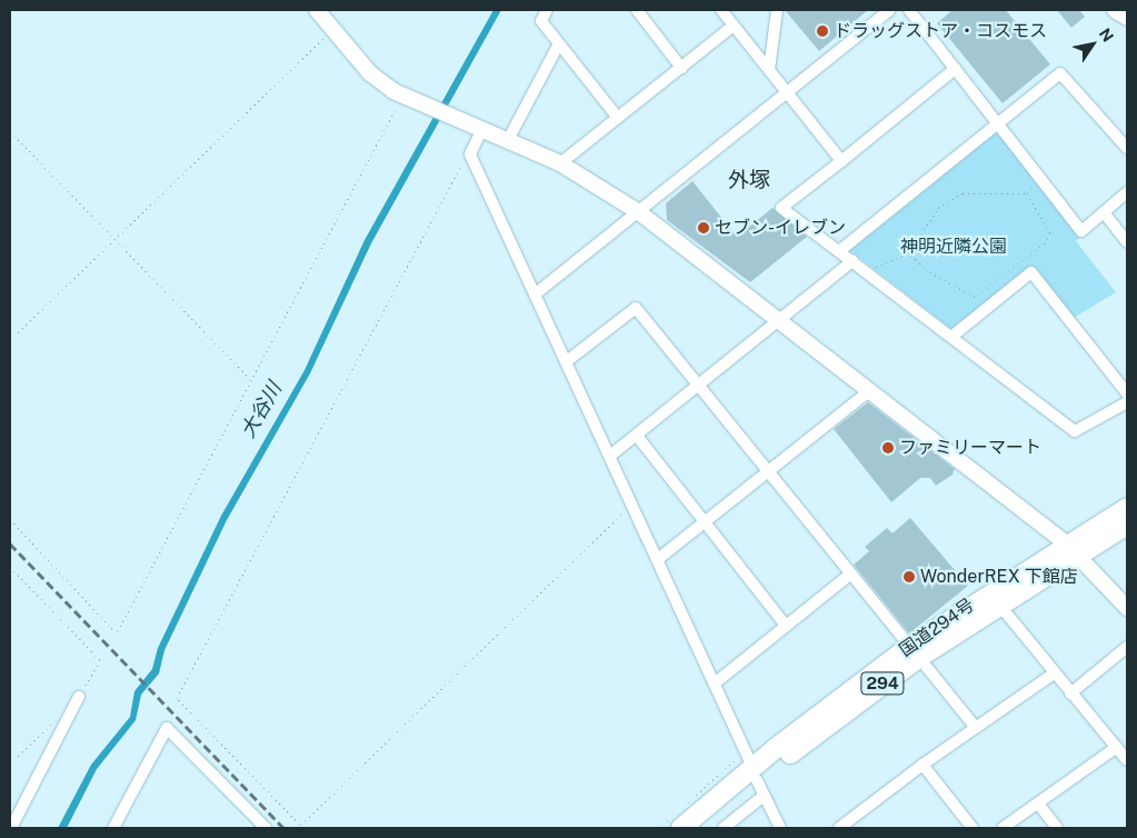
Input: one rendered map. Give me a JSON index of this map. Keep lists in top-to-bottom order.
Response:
{
  "streets": {
    "highway": ["国道294号", "294"]
  },
  "districts": ["外塚"],
  "water": ["大谷川"],
  "parks": ["神明近隣公園"],
  "places": [
    "ドラッグストア・コスモス",
    "セブン-イレブン",
    "ファミリーマート",
    "WonderREX 下館店"
  ],
  "north": "top right"
}
